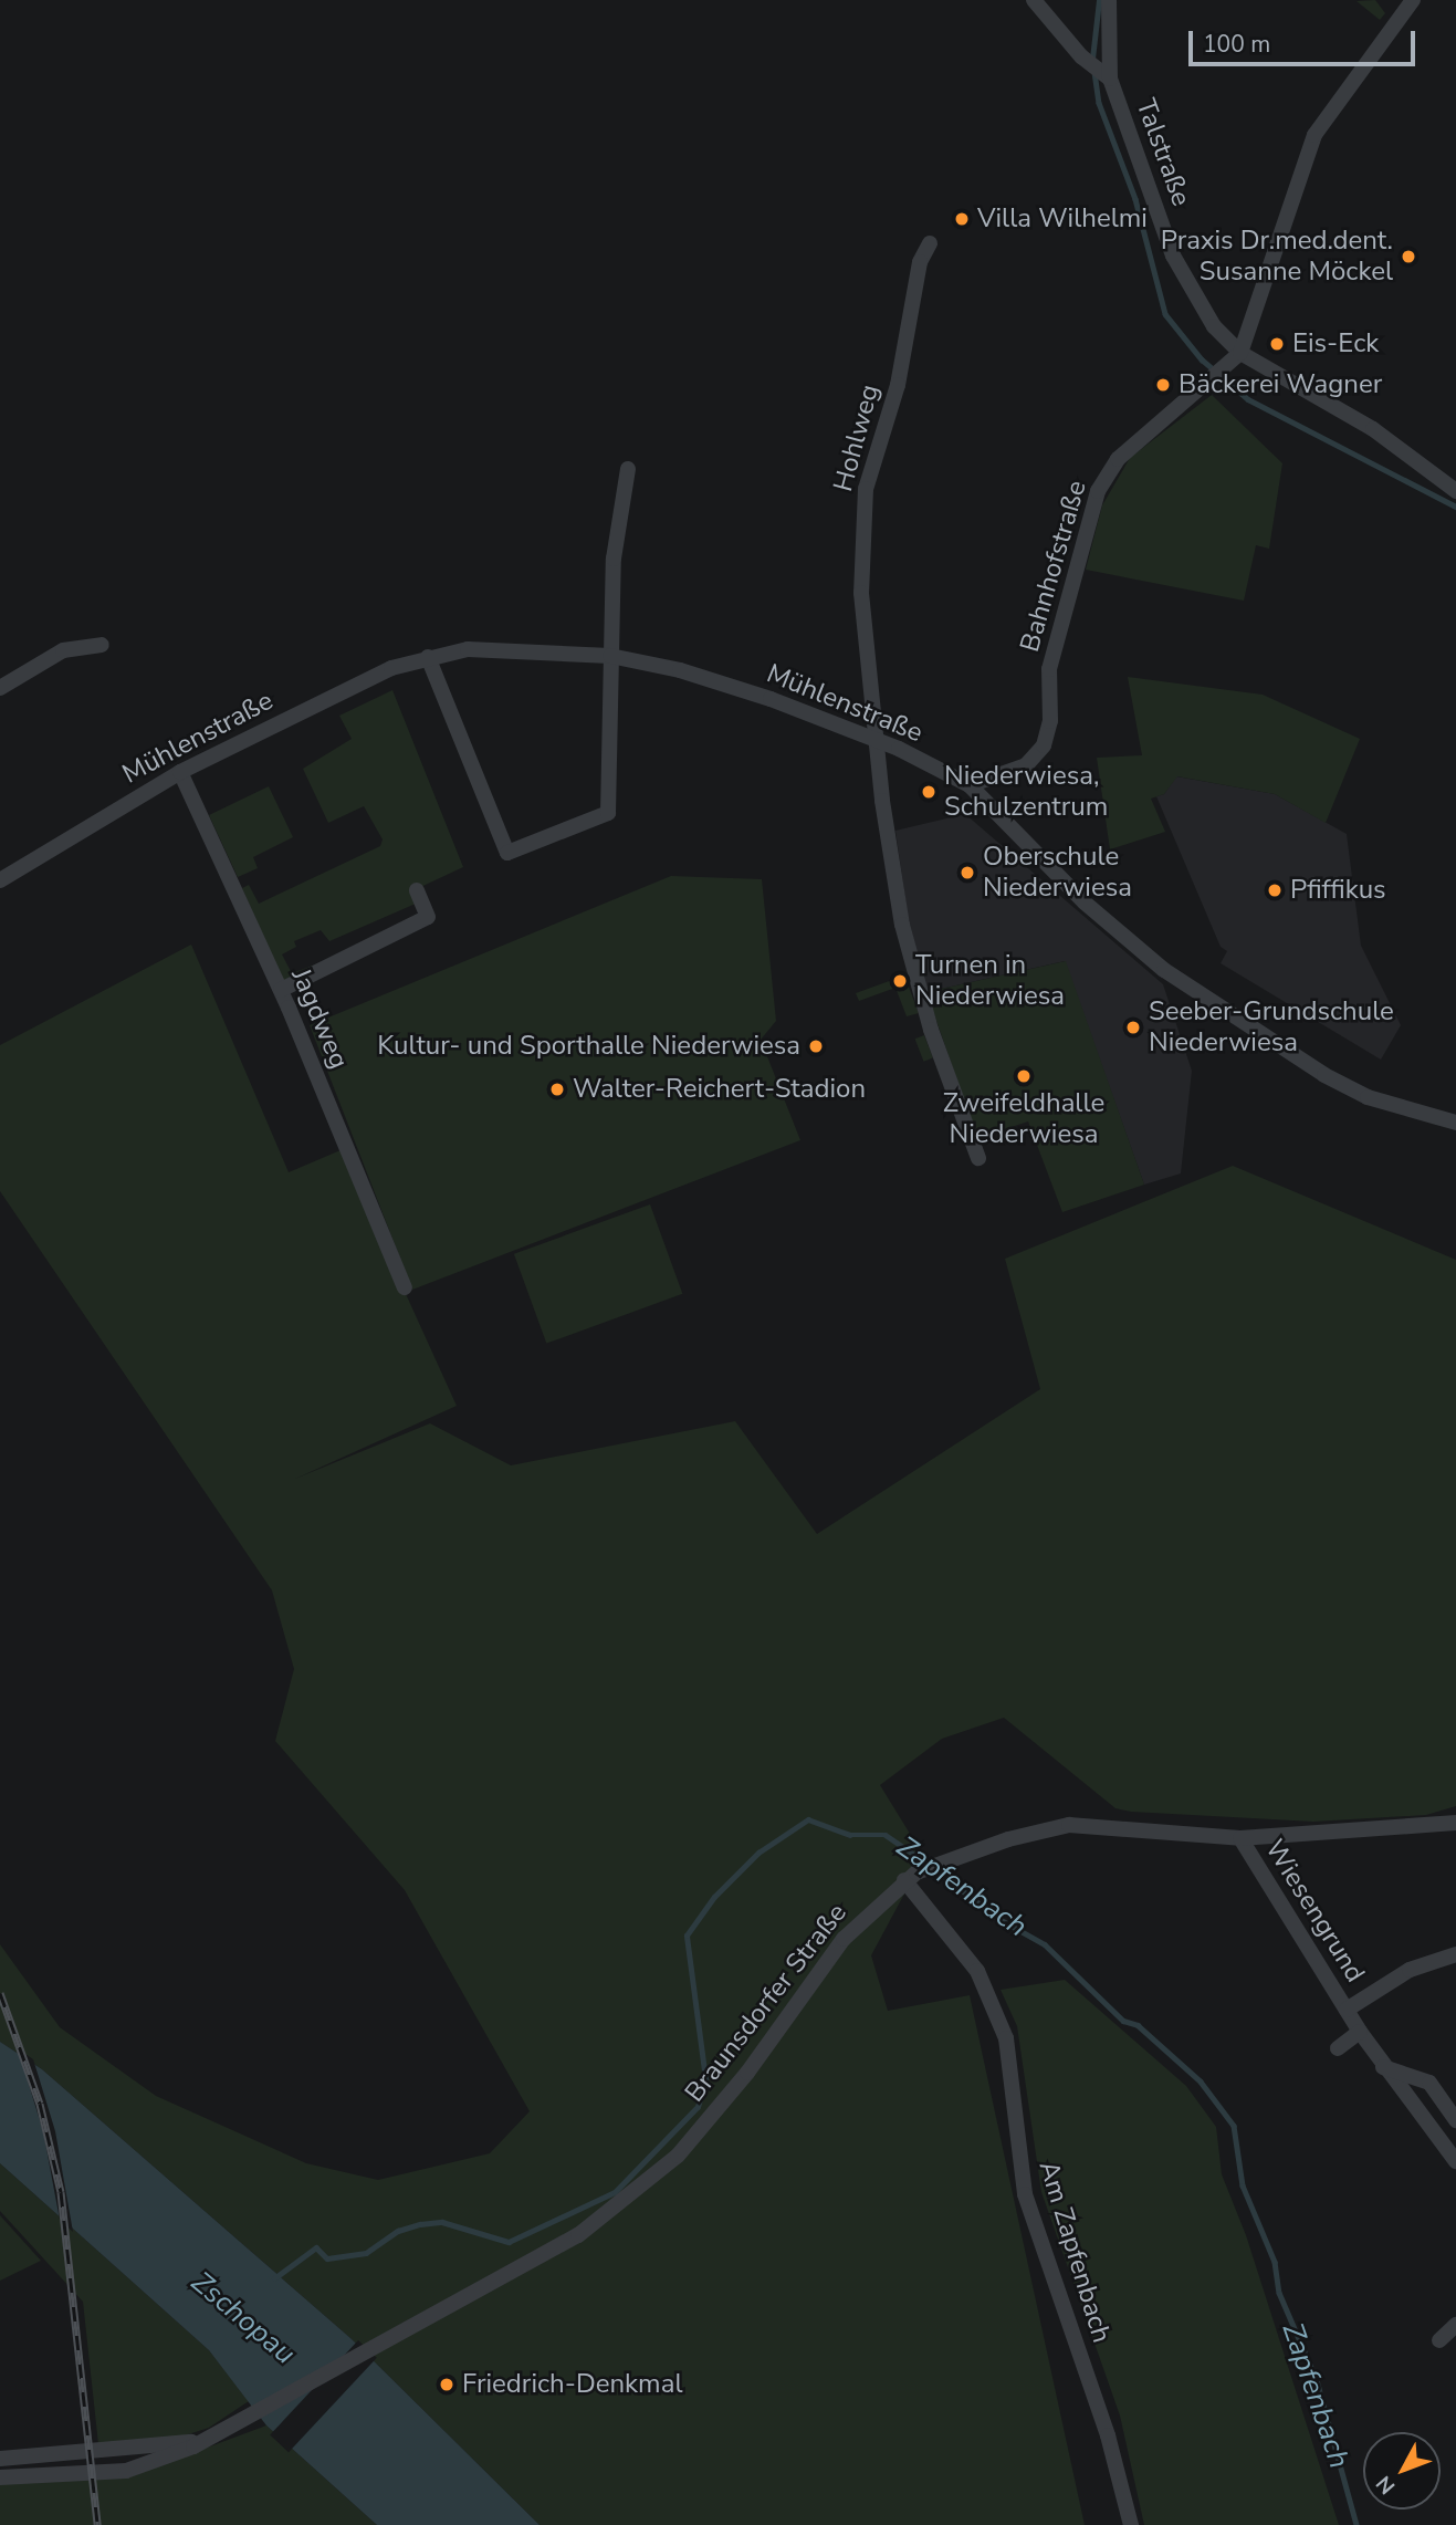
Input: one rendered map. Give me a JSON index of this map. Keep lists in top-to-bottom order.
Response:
{
  "streets": {
    "street": [
      "Talstraße",
      "Hohlweg",
      "Bahnhofstraße",
      "Mühlenstraße",
      "Jagdweg",
      "Wiesengrund",
      "Braunsdorfer Straße",
      "Am Zapfenbach"
    ]
  },
  "crossings": [
    ["Talstraße", "Bahnhofstraße"],
    ["Hohlweg", "Mühlenstraße"],
    ["Bahnhofstraße", "Mühlenstraße"],
    ["Mühlenstraße", "Jagdweg"],
    ["Wiesengrund", "Braunsdorfer Straße"],
    ["Braunsdorfer Straße", "Am Zapfenbach"]
  ],
  "water": ["Zapfenbach", "Zschopau"],
  "places": [
    "Villa Wilhelmi",
    "Praxis Dr.med.dent. Susanne Möckel",
    "Eis-Eck",
    "Bäckerei Wagner",
    "Niederwiesa, Schulzentrum",
    "Oberschule Niederwiesa",
    "Pfiffikus",
    "Turnen in Niederwiesa",
    "Seeber-Grundschule Niederwiesa",
    "Kultur- und Sporthalle Niederwiesa",
    "Zweifeldhalle Niederwiesa",
    "Walter-Reichert-Stadion",
    "Friedrich-Denkmal"
  ],
  "scale_bar": "100 m",
  "north": "bottom left"
}
